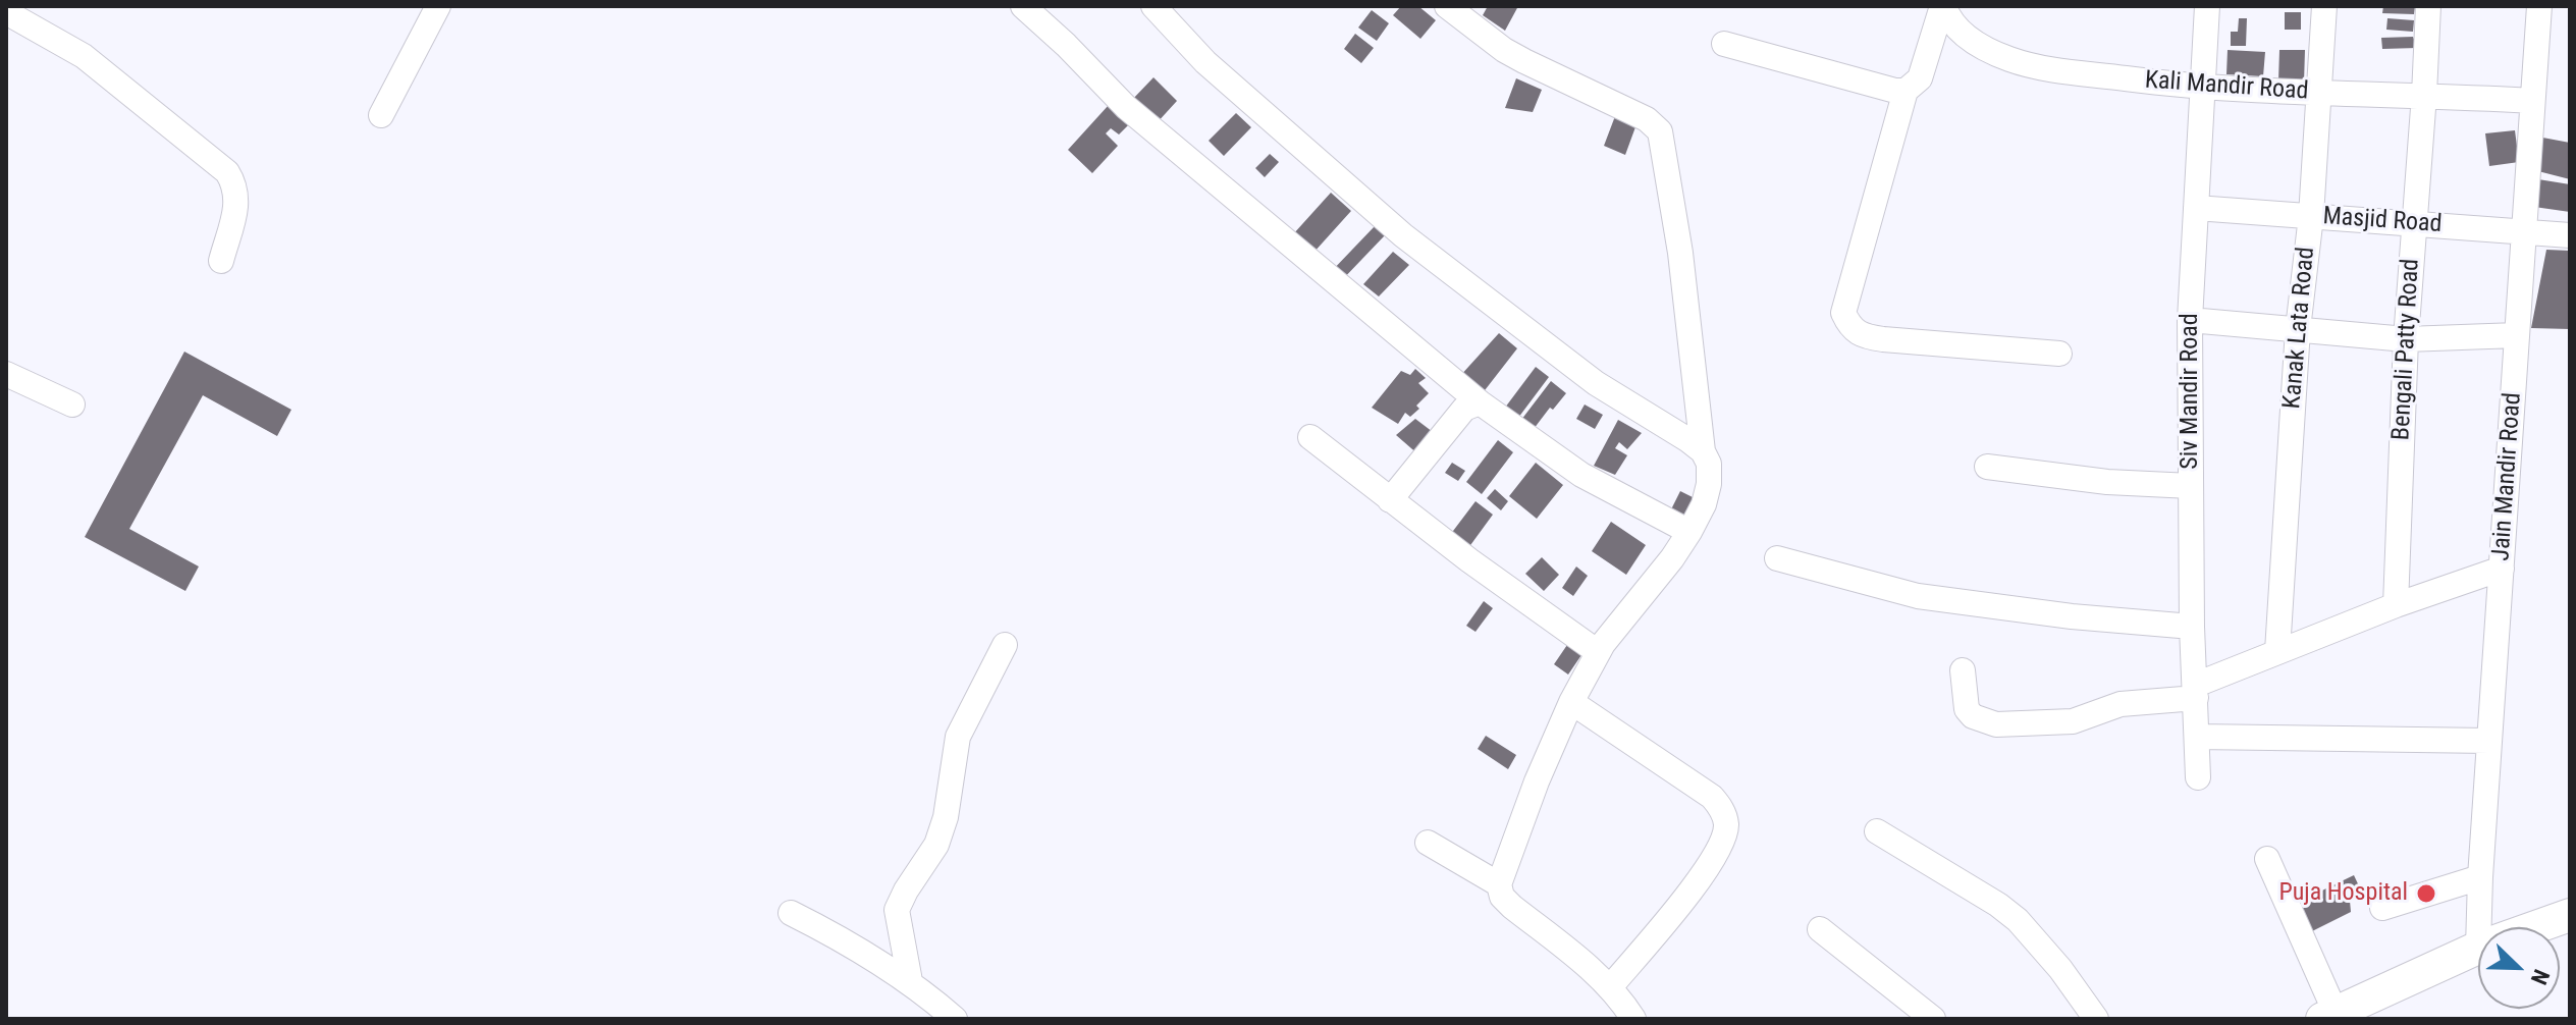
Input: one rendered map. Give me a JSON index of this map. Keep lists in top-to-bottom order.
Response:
{
  "streets": {
    "street": [
      "Kali Mandir Road",
      "Masjid Road",
      "Kanak Lata Road",
      "Bengali Patty Road",
      "Siv Mandir Road",
      "Jain Mandir Road"
    ]
  },
  "crossings": [
    ["Kali Mandir Road", "Kanak Lata Road"],
    ["Kali Mandir Road", "Bengali Patty Road"],
    ["Kali Mandir Road", "Siv Mandir Road"],
    ["Kali Mandir Road", "Jain Mandir Road"],
    ["Masjid Road", "Kanak Lata Road"],
    ["Masjid Road", "Bengali Patty Road"],
    ["Masjid Road", "Siv Mandir Road"],
    ["Masjid Road", "Jain Mandir Road"]
  ],
  "places": ["Puja Hospital"],
  "north": "bottom right"
}
